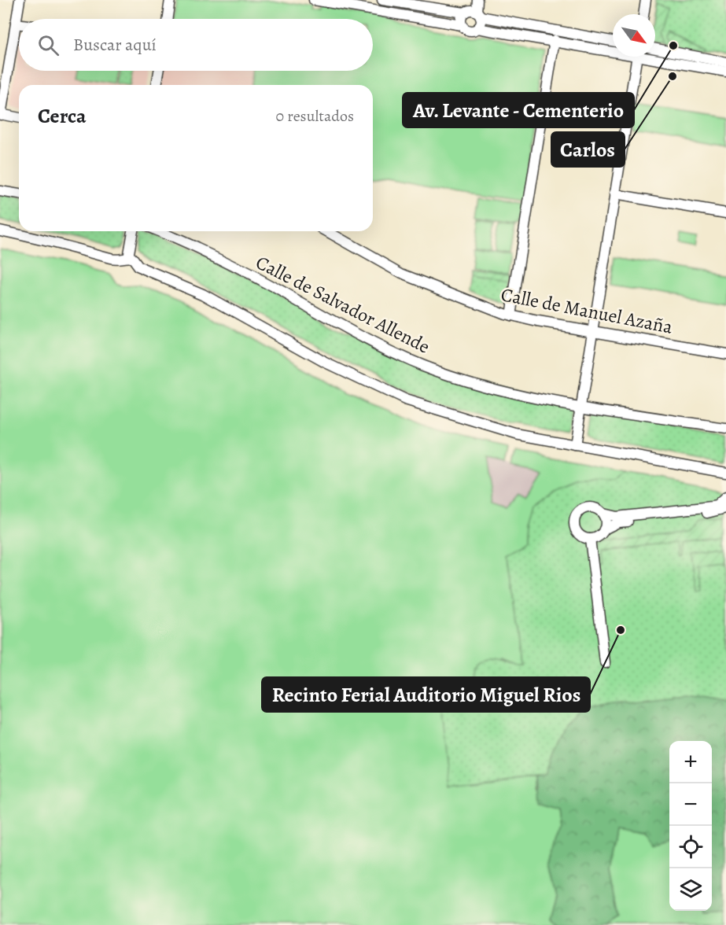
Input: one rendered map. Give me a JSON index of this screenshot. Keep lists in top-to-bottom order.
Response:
{
  "streets": {
    "street": ["Calle de Salvador Allende", "Calle de Manuel Azaña"]
  },
  "places": ["Av. Levante - Cementerio", "Carlos", "Recinto Ferial Auditorio Miguel Rios"],
  "north": "bottom right",
  "page": {
    "search": "Buscar aquí",
    "heading": ["Cerca", "0 resultados"],
    "map_buttons": ["+", "−"]
  }
}
